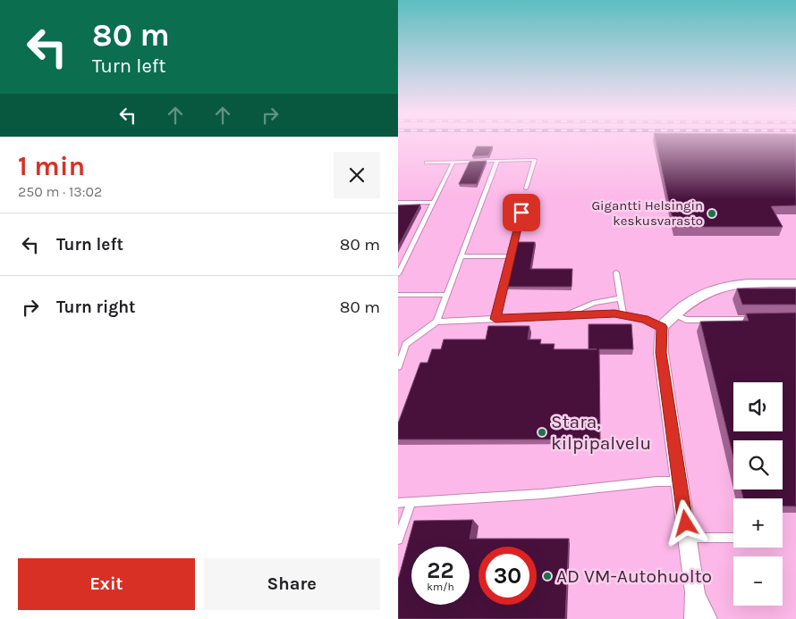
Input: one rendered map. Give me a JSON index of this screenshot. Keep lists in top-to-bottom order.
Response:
{
  "places": ["Gigantti Helsingin keskusvarasto", "Stara, kilpipalvelu", "AD VM-Autohuolto"],
  "page": {
    "turn": ["80 m", "Turn left"],
    "heading": ["1 min", "250 m · 13:02"],
    "list": [
      {
        "name": "Turn left",
        "value": "80 m"
      },
      {
        "name": "Turn right",
        "value": "80 m"
      }
    ],
    "map_buttons": ["+", "−"],
    "speed": "22 km/h",
    "limit": "30",
    "buttons": ["Exit", "Share"]
  }
}
